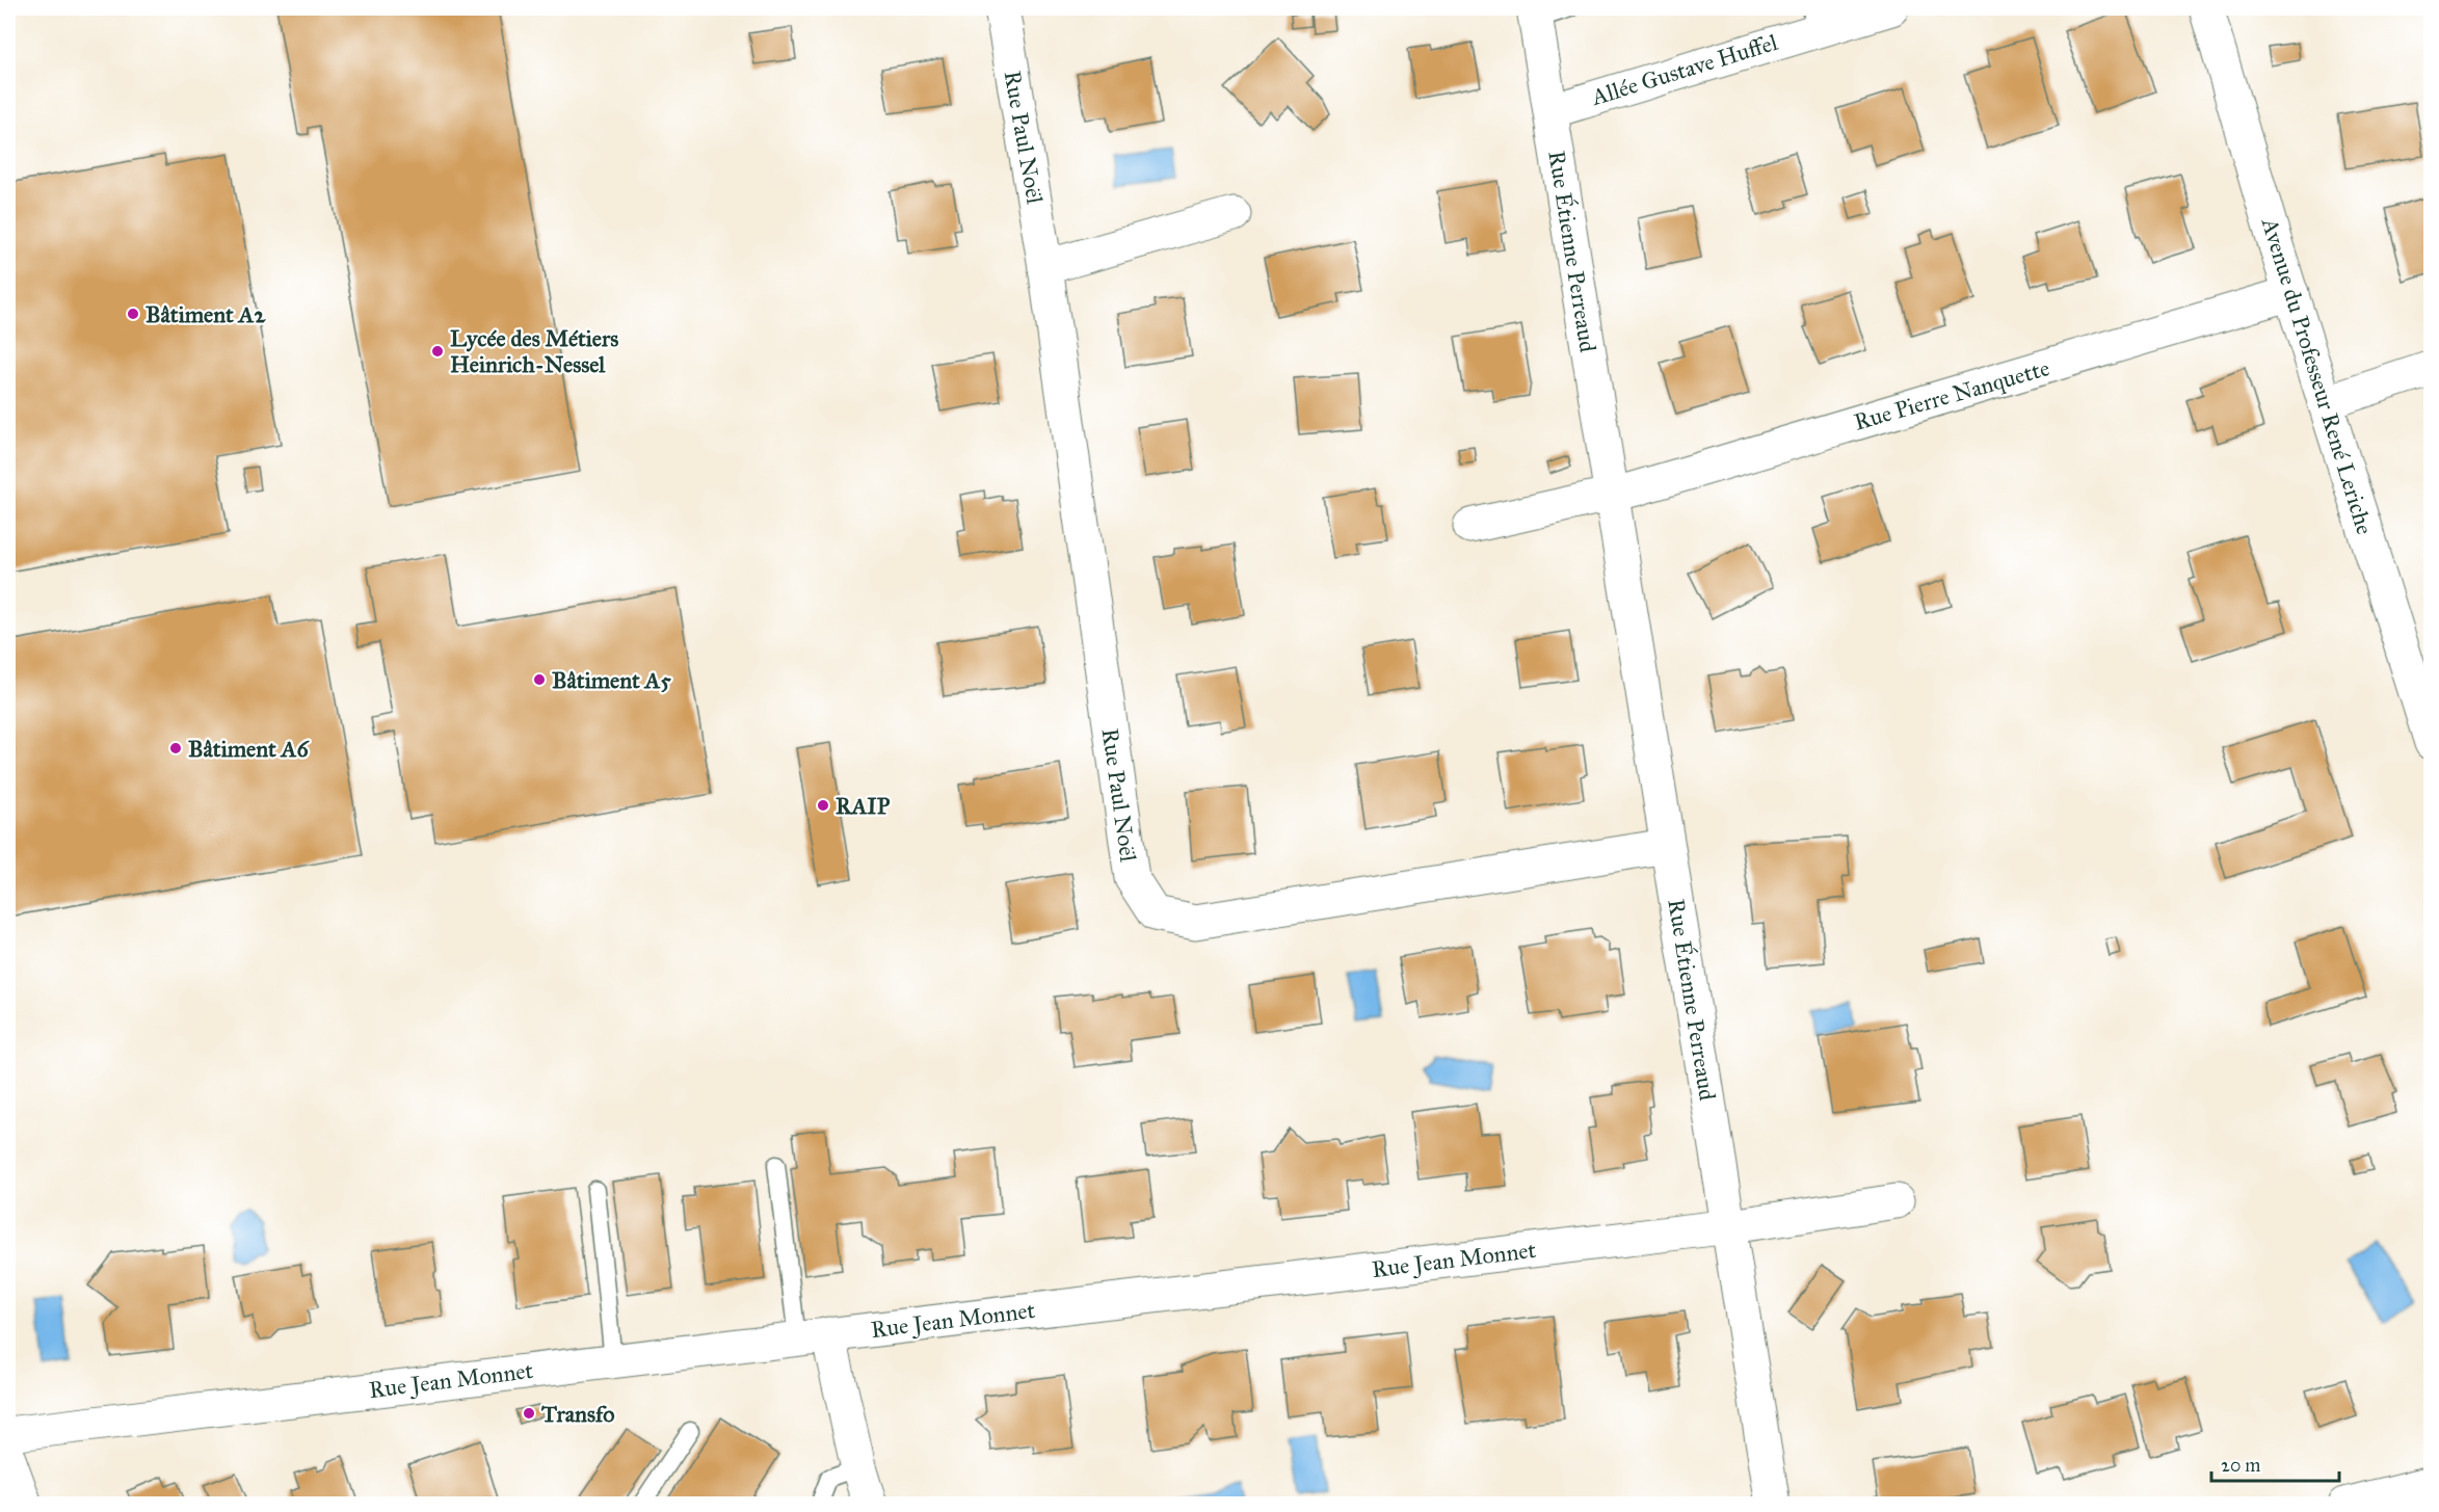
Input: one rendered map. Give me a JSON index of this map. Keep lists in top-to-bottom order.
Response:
{
  "streets": {
    "street": [
      "Allée Gustave Huffel",
      "Rue Paul Noël",
      "Rue Étienne Perreaud",
      "Avenue du Professeur René Leriche",
      "Rue Pierre Nanquette",
      "Rue Jean Monnet"
    ]
  },
  "crossings": [
    ["Allée Gustave Huffel", "Rue Étienne Perreaud"],
    ["Rue Paul Noël", "Rue Étienne Perreaud"],
    ["Rue Étienne Perreaud", "Rue Pierre Nanquette"],
    ["Rue Étienne Perreaud", "Rue Jean Monnet"],
    ["Avenue du Professeur René Leriche", "Rue Pierre Nanquette"]
  ],
  "places": [
    "Bâtiment A2",
    "Lycée des Métiers Heinrich-Nessel",
    "Bâtiment A5",
    "Bâtiment A6",
    "RAIP",
    "Transfo"
  ],
  "scale_bar": "20 m"
}
